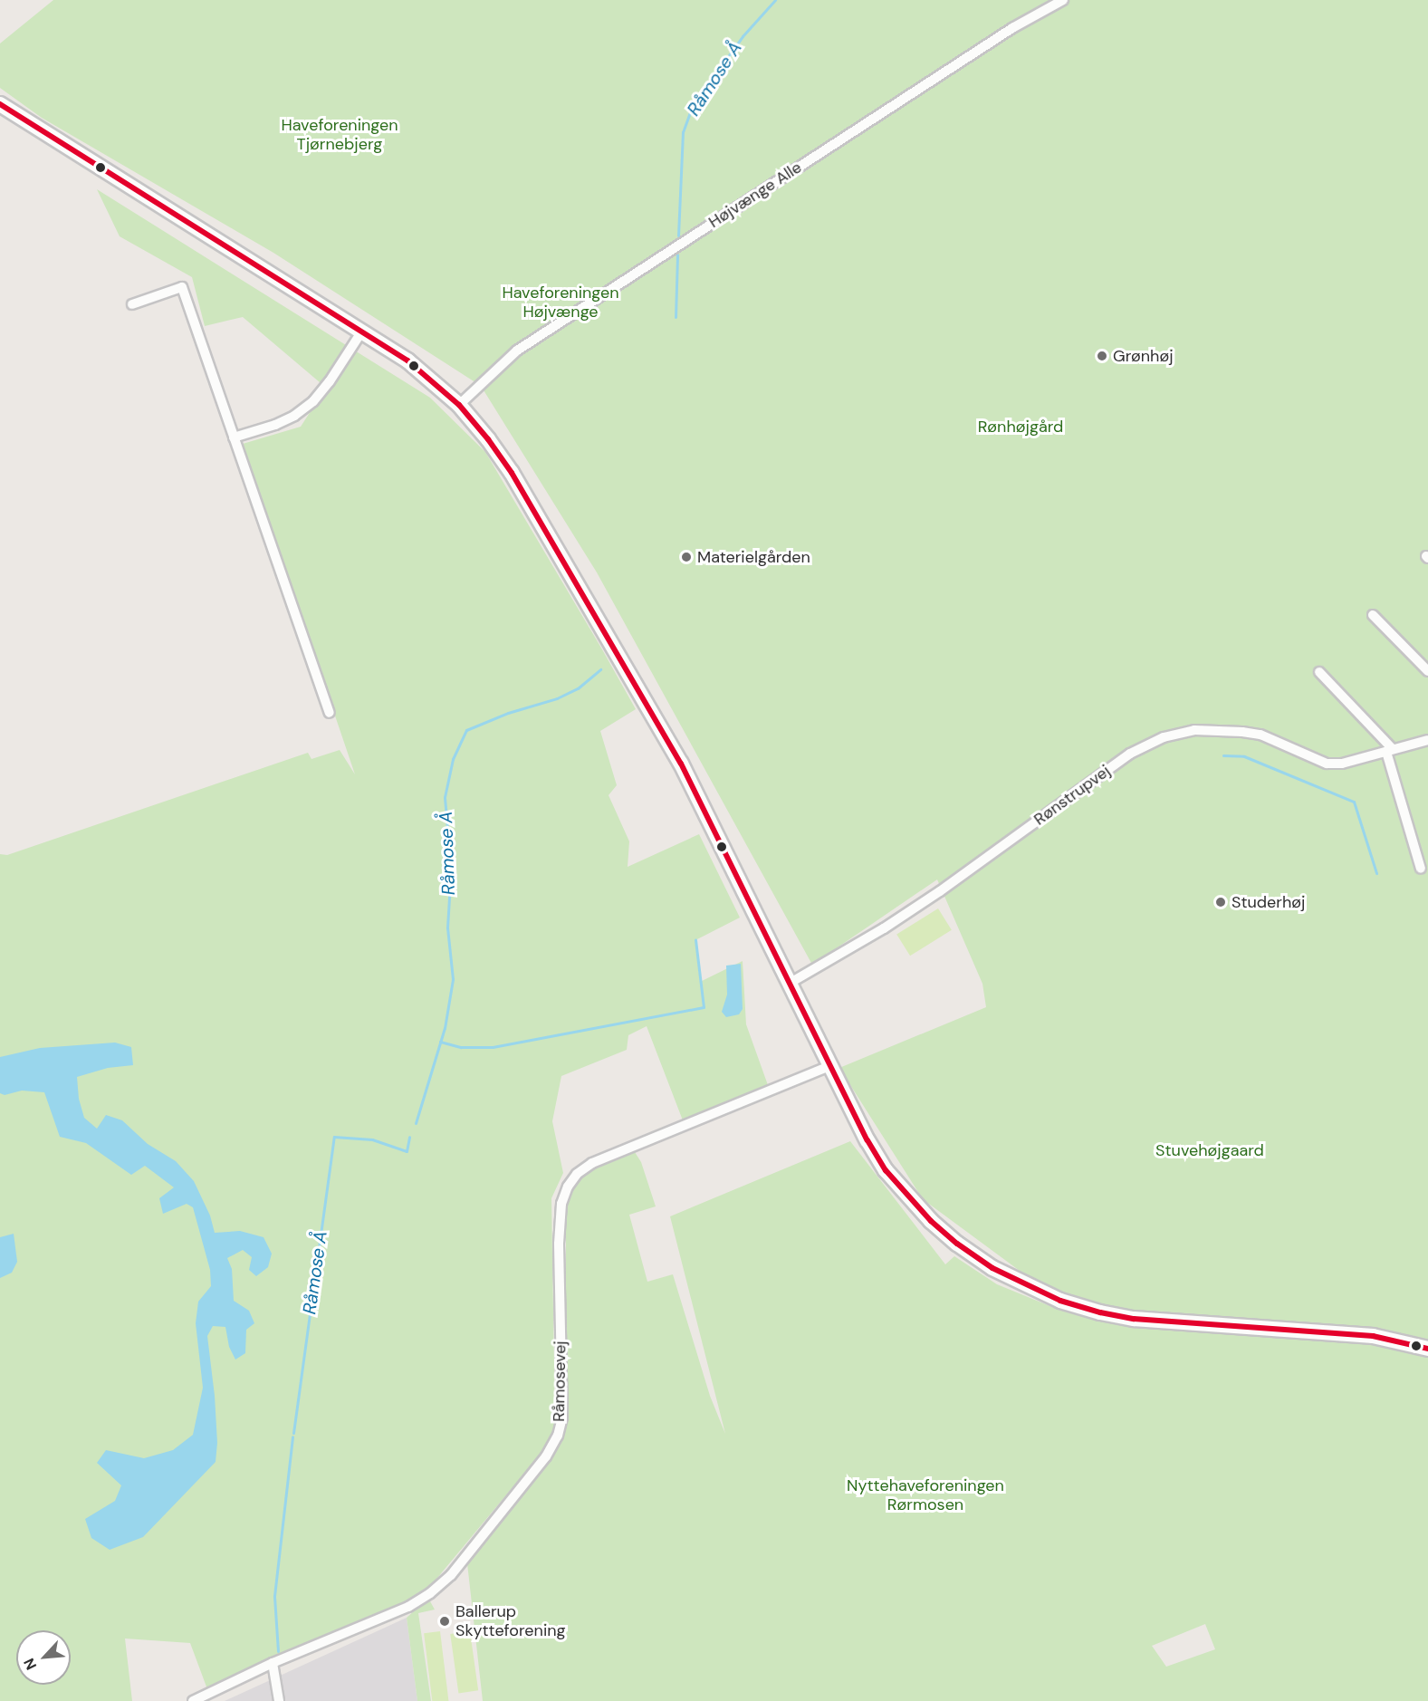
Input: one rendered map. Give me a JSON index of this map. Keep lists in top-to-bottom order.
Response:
{
  "streets": {
    "street": ["Højvænge Alle", "Rønstrupvej", "Råmosevej"]
  },
  "water": ["Råmose Å"],
  "parks": [
    "Haveforeningen Tjørnebjerg",
    "Haveforeningen Højvænge",
    "Rønhøjgård",
    "Stuvehøjgaard",
    "Nyttehaveforeningen Rørmosen"
  ],
  "places": [
    "Grønhøj",
    "Materielgården",
    "Studerhøj",
    "Ballerup Skytteforening"
  ],
  "north": "bottom left"
}
